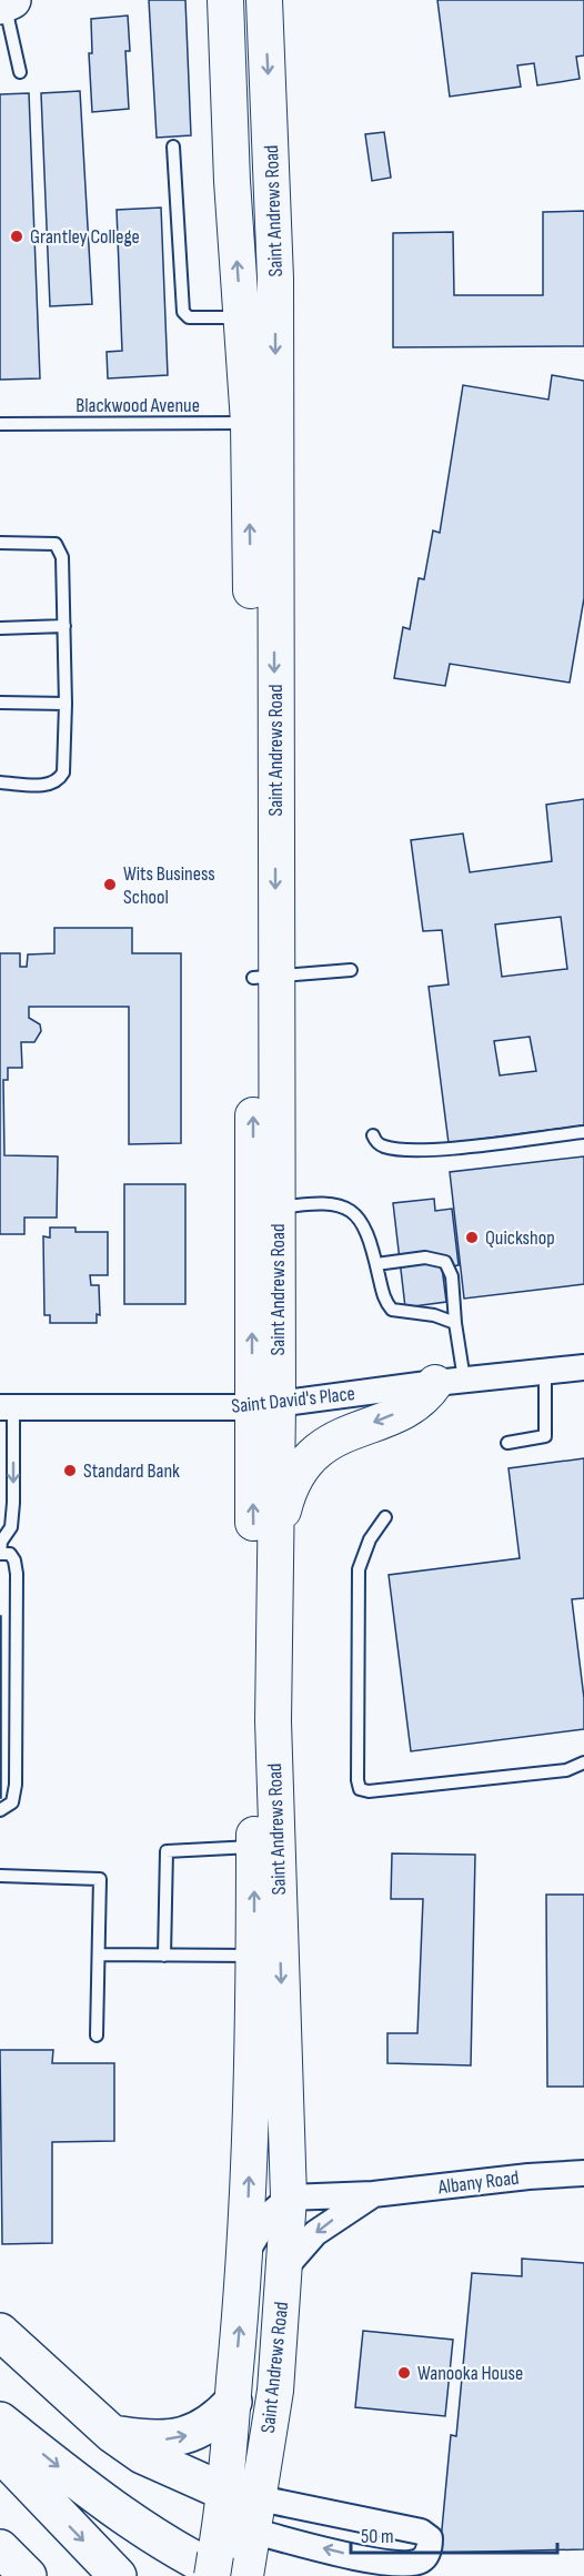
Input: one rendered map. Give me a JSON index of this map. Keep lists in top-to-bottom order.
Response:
{
  "streets": {
    "main road": ["Saint Andrews Road"],
    "street": ["Saint David's Place", "Albany Road"],
    "lane": ["Blackwood Avenue"]
  },
  "crossings": [
    ["Saint Andrews Road", "Blackwood Avenue"],
    ["Saint Andrews Road", "Saint David's Place"],
    ["Saint Andrews Road", "Albany Road"]
  ],
  "places": [
    "Grantley College",
    "Wits Business School",
    "Quickshop",
    "Standard Bank",
    "Wanooka House"
  ],
  "scale_bar": "50 m"
}
